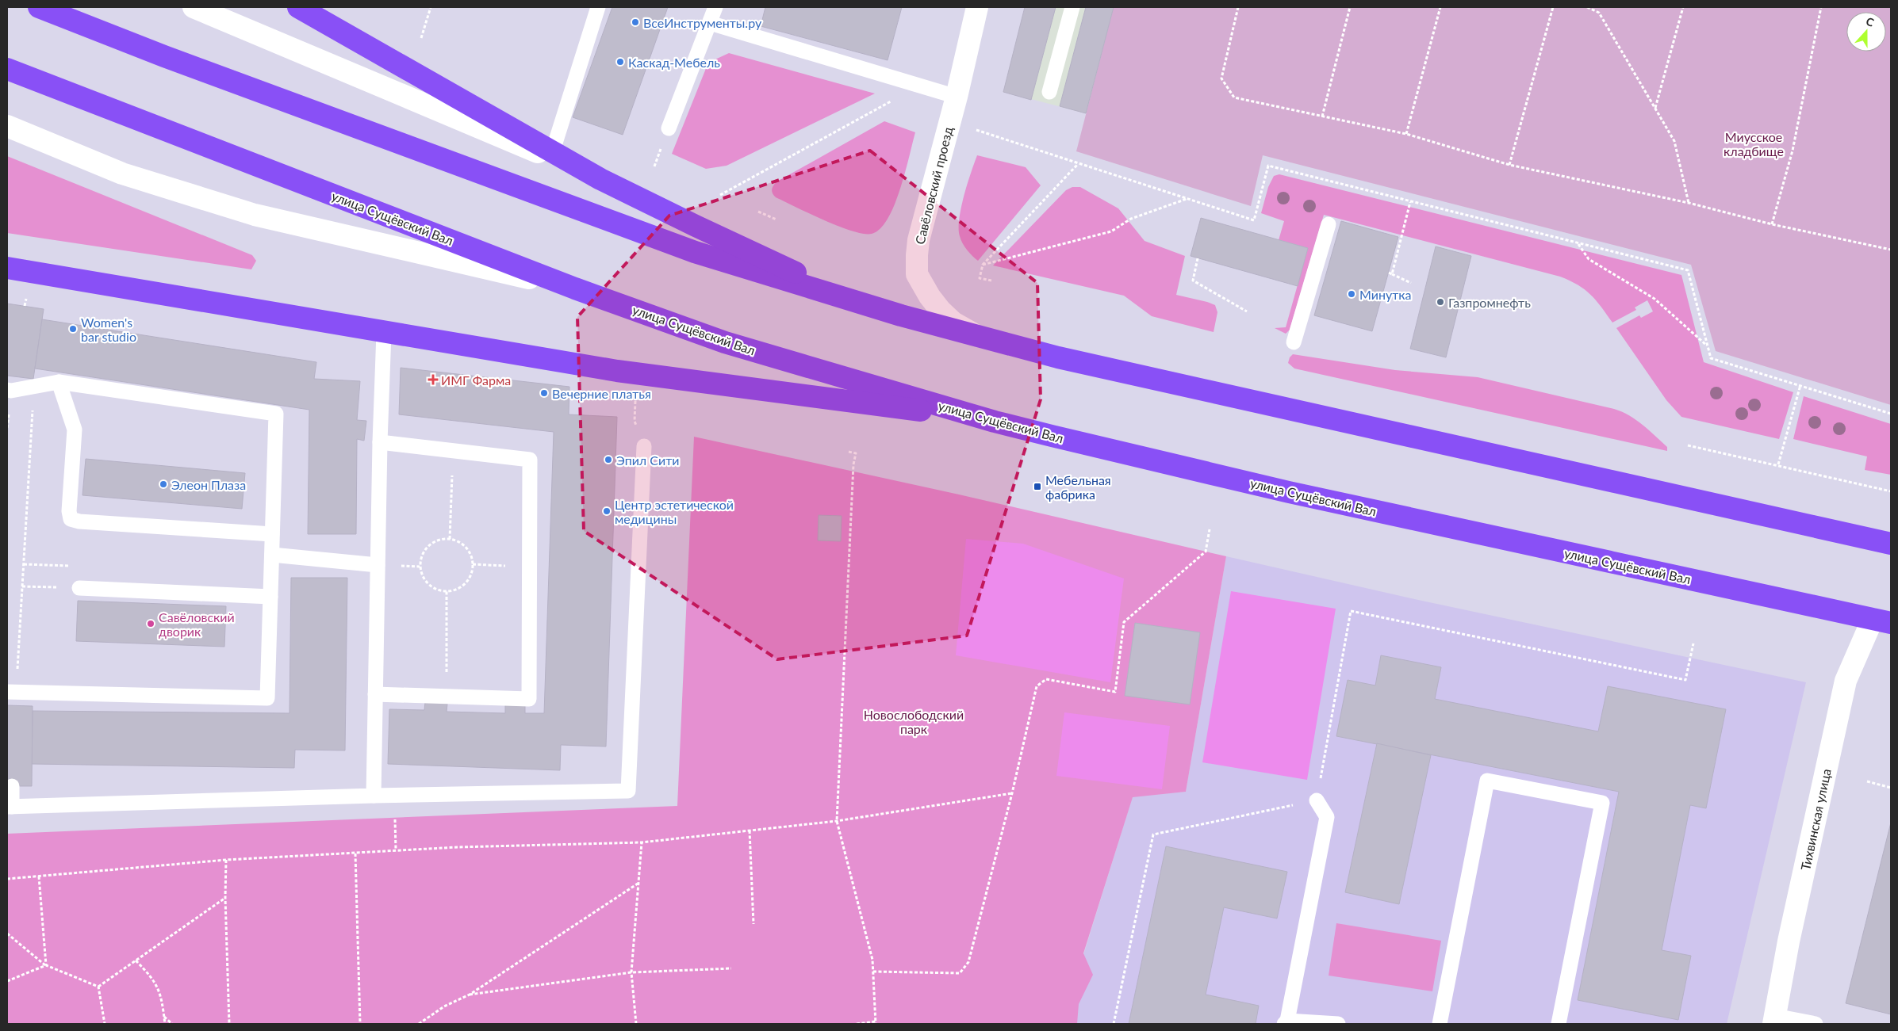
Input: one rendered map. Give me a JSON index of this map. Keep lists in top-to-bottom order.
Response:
{
  "streets": {
    "main road": ["улица Сущёвский Вал"],
    "street": ["Савёловский проезд", "Тихвинская улица"]
  },
  "crossings": [
    ["улица Сущёвский Вал", "Тихвинская улица"]
  ],
  "parks": ["Миусское кладбище", "Новослободский парк"],
  "places": {
    "other": [
      "ВсеИнструменты.ру",
      "Каскад-Мебель",
      "Минутка",
      "Газпромнефть",
      "Women's bar studio",
      "Вечерние платья",
      "Эпил Сити",
      "Элеон Плаза",
      "Центр эстетической медицины",
      "Савёловский дворик"
    ],
    "health": ["ИМГ Фарма"],
    "transit": ["Мебельная фабрика"]
  },
  "north": "top"
}
